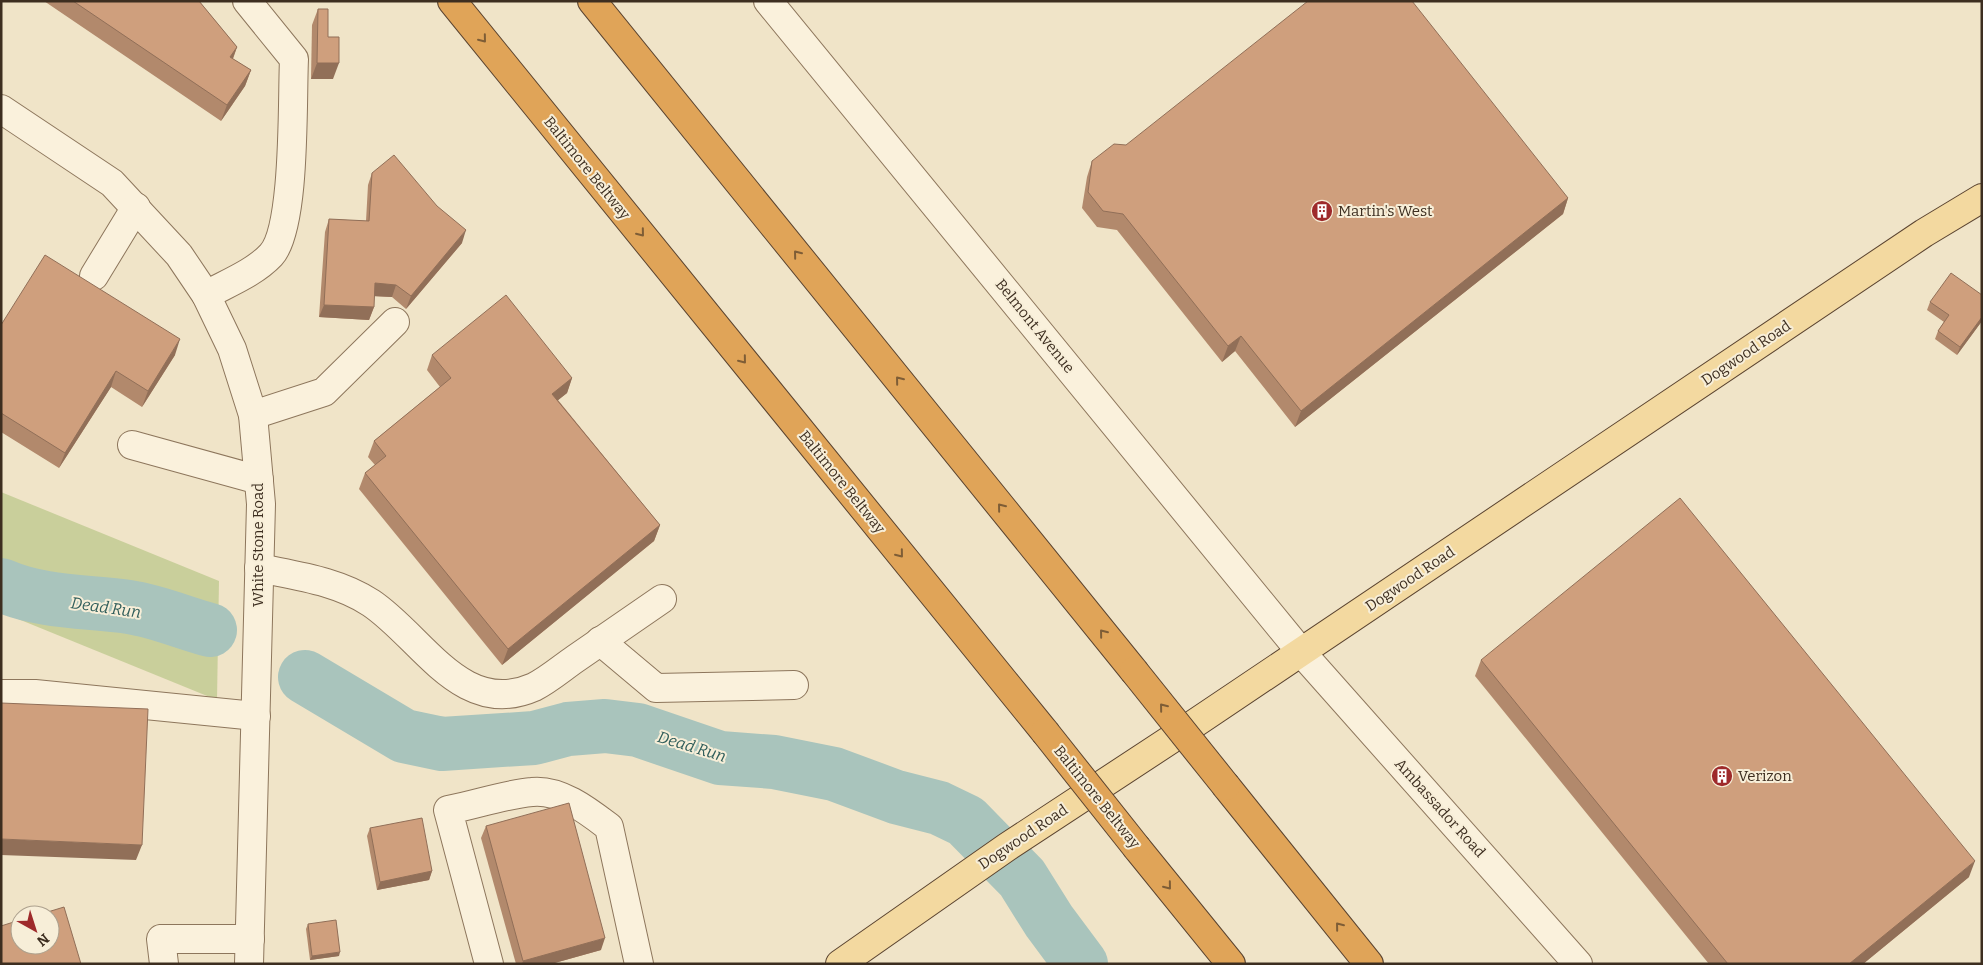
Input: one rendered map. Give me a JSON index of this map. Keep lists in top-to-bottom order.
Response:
{
  "streets": {
    "highway": ["Baltimore Beltway"],
    "main road": ["Dogwood Road"],
    "street": ["Belmont Avenue", "White Stone Road", "Ambassador Road"]
  },
  "crossings": [
    ["Belmont Avenue", "Dogwood Road"],
    ["Belmont Avenue", "Ambassador Road"],
    ["Dogwood Road", "Ambassador Road"]
  ],
  "water": ["Dead Run"],
  "places": {
    "building": ["Martin's West", "Verizon"]
  },
  "north": "bottom right"
}
